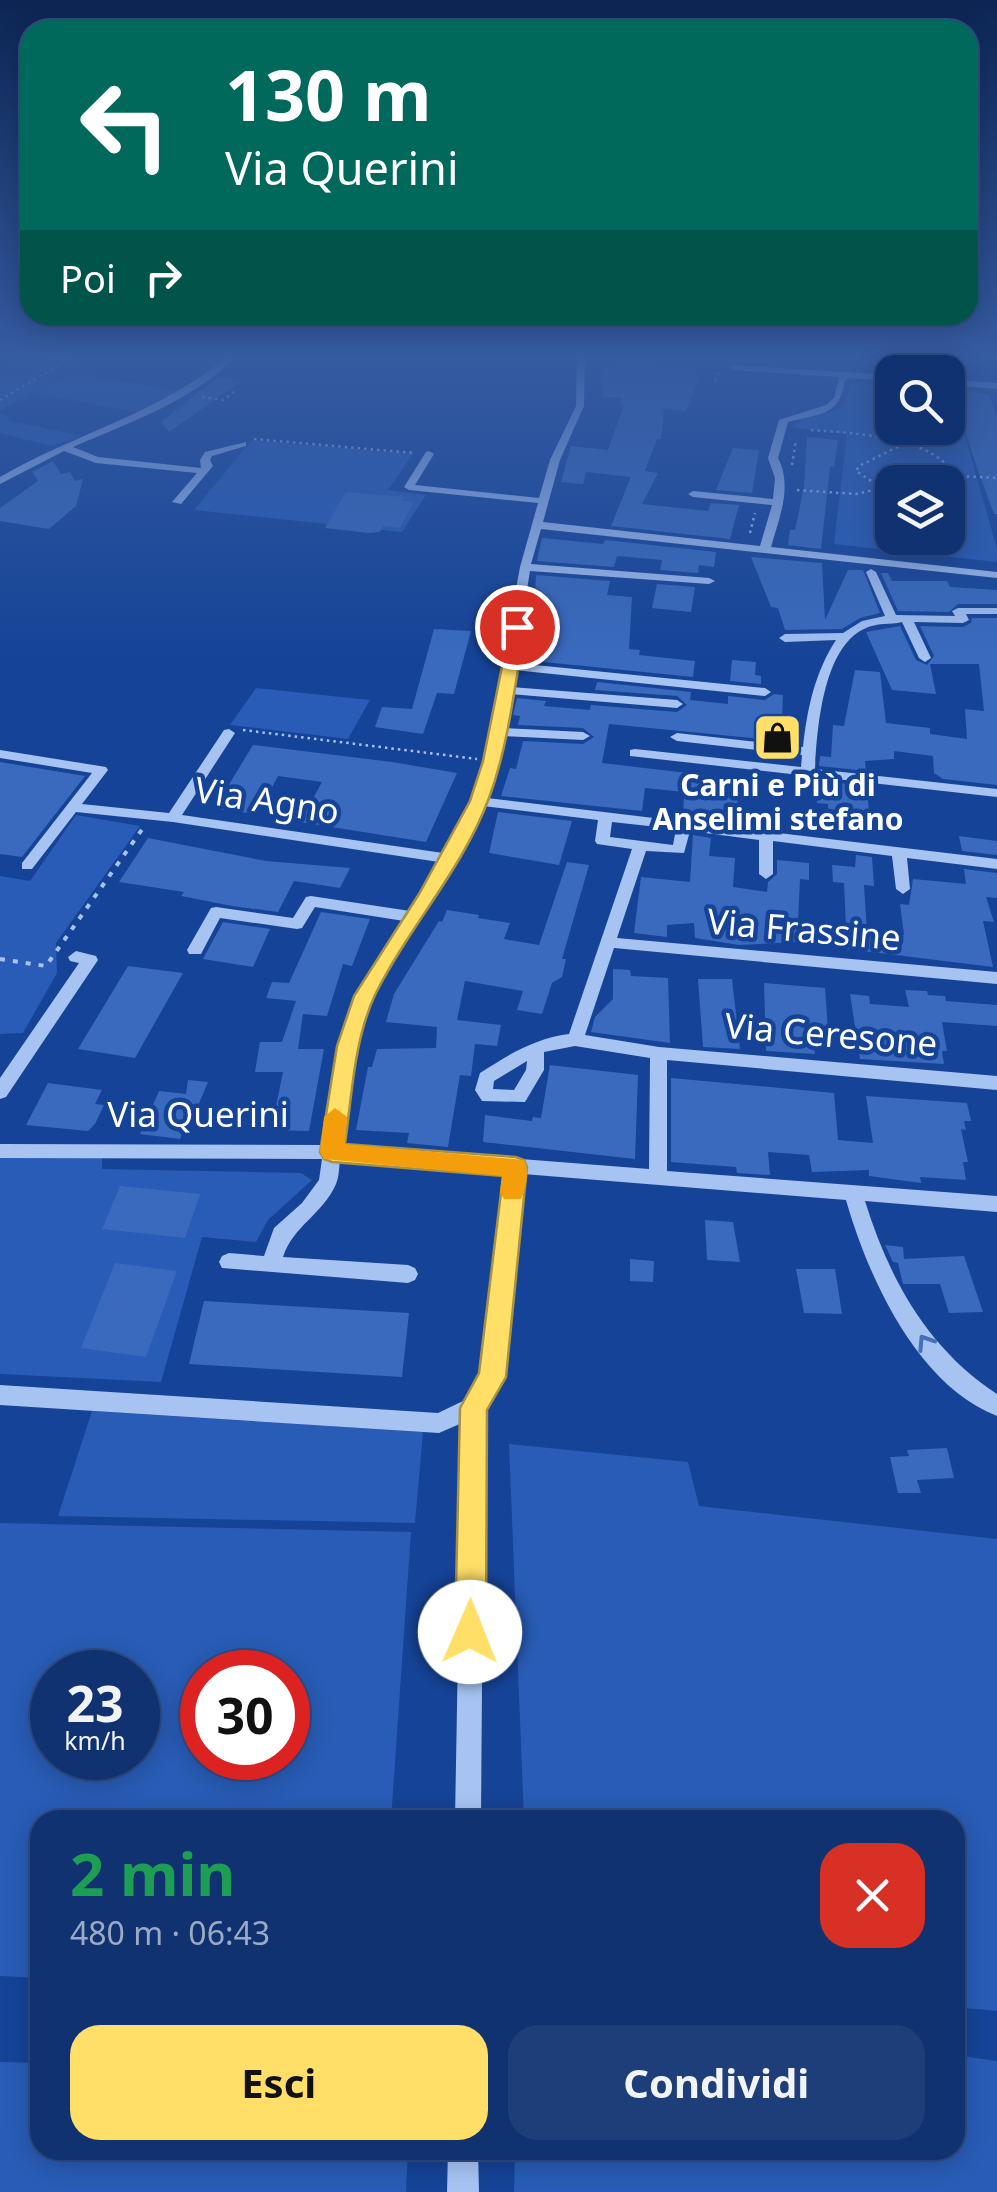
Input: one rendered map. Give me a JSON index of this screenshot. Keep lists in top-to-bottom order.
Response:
{
  "streets": {
    "street": [
      "Via Agno",
      "Via Frassine",
      "Via Ceresone",
      "Via Querini"
    ]
  },
  "places": {
    "shop": ["Carni e Più di Anselimi stefano"]
  },
  "page": {
    "turn": ["130 m", "Via Querini"],
    "then": "Poi",
    "speed": "23 km/h",
    "limit": "30",
    "heading": ["2 min", "480 m · 06:43"],
    "buttons": ["Esci", "Condividi"]
  }
}
